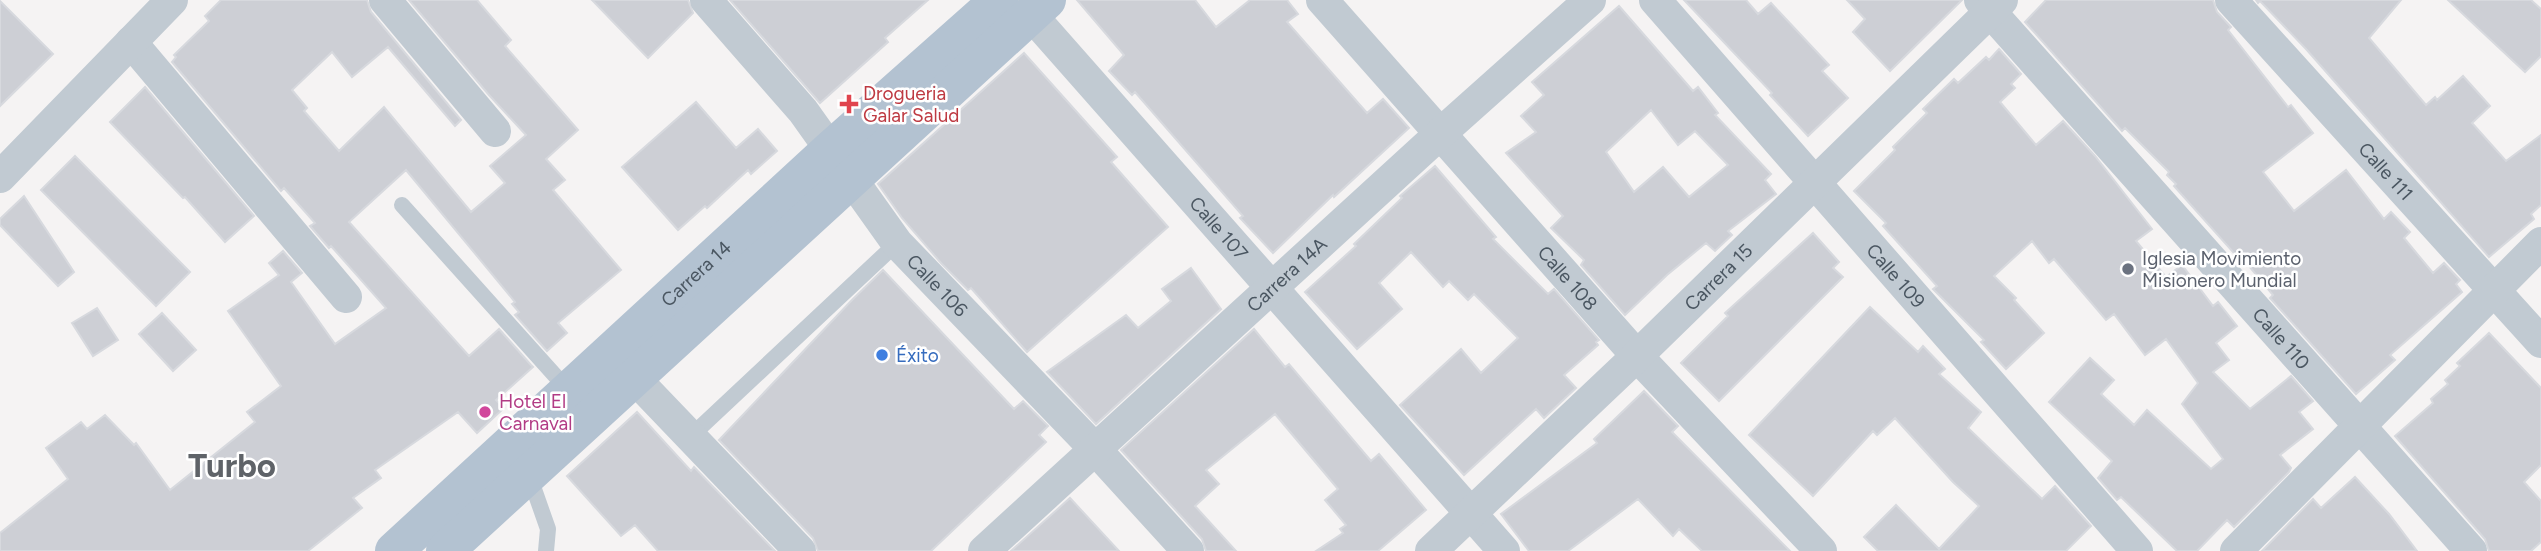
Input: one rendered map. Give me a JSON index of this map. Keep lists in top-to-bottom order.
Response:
{
  "streets": {
    "main road": ["Carrera 14"],
    "street": [
      "Calle 111",
      "Calle 107",
      "Carrera 14A",
      "Calle 109",
      "Carrera 15",
      "Calle 108",
      "Calle 106",
      "Calle 110"
    ]
  },
  "crossings": [
    ["Calle 107", "Carrera 14"],
    ["Calle 107", "Carrera 14A"],
    ["Calle 107", "Carrera 15"],
    ["Carrera 14", "Calle 106"],
    ["Carrera 14A", "Calle 108"],
    ["Carrera 14A", "Calle 106"],
    ["Calle 109", "Carrera 15"],
    ["Carrera 15", "Calle 108"],
    ["Carrera 15", "Calle 110"]
  ],
  "districts": ["Turbo"],
  "places": {
    "health": ["Drogueria Galar Salud"],
    "other": ["Iglesia Movimiento Misionero Mundial", "Éxito", "Hotel El Carnaval"]
  }
}
